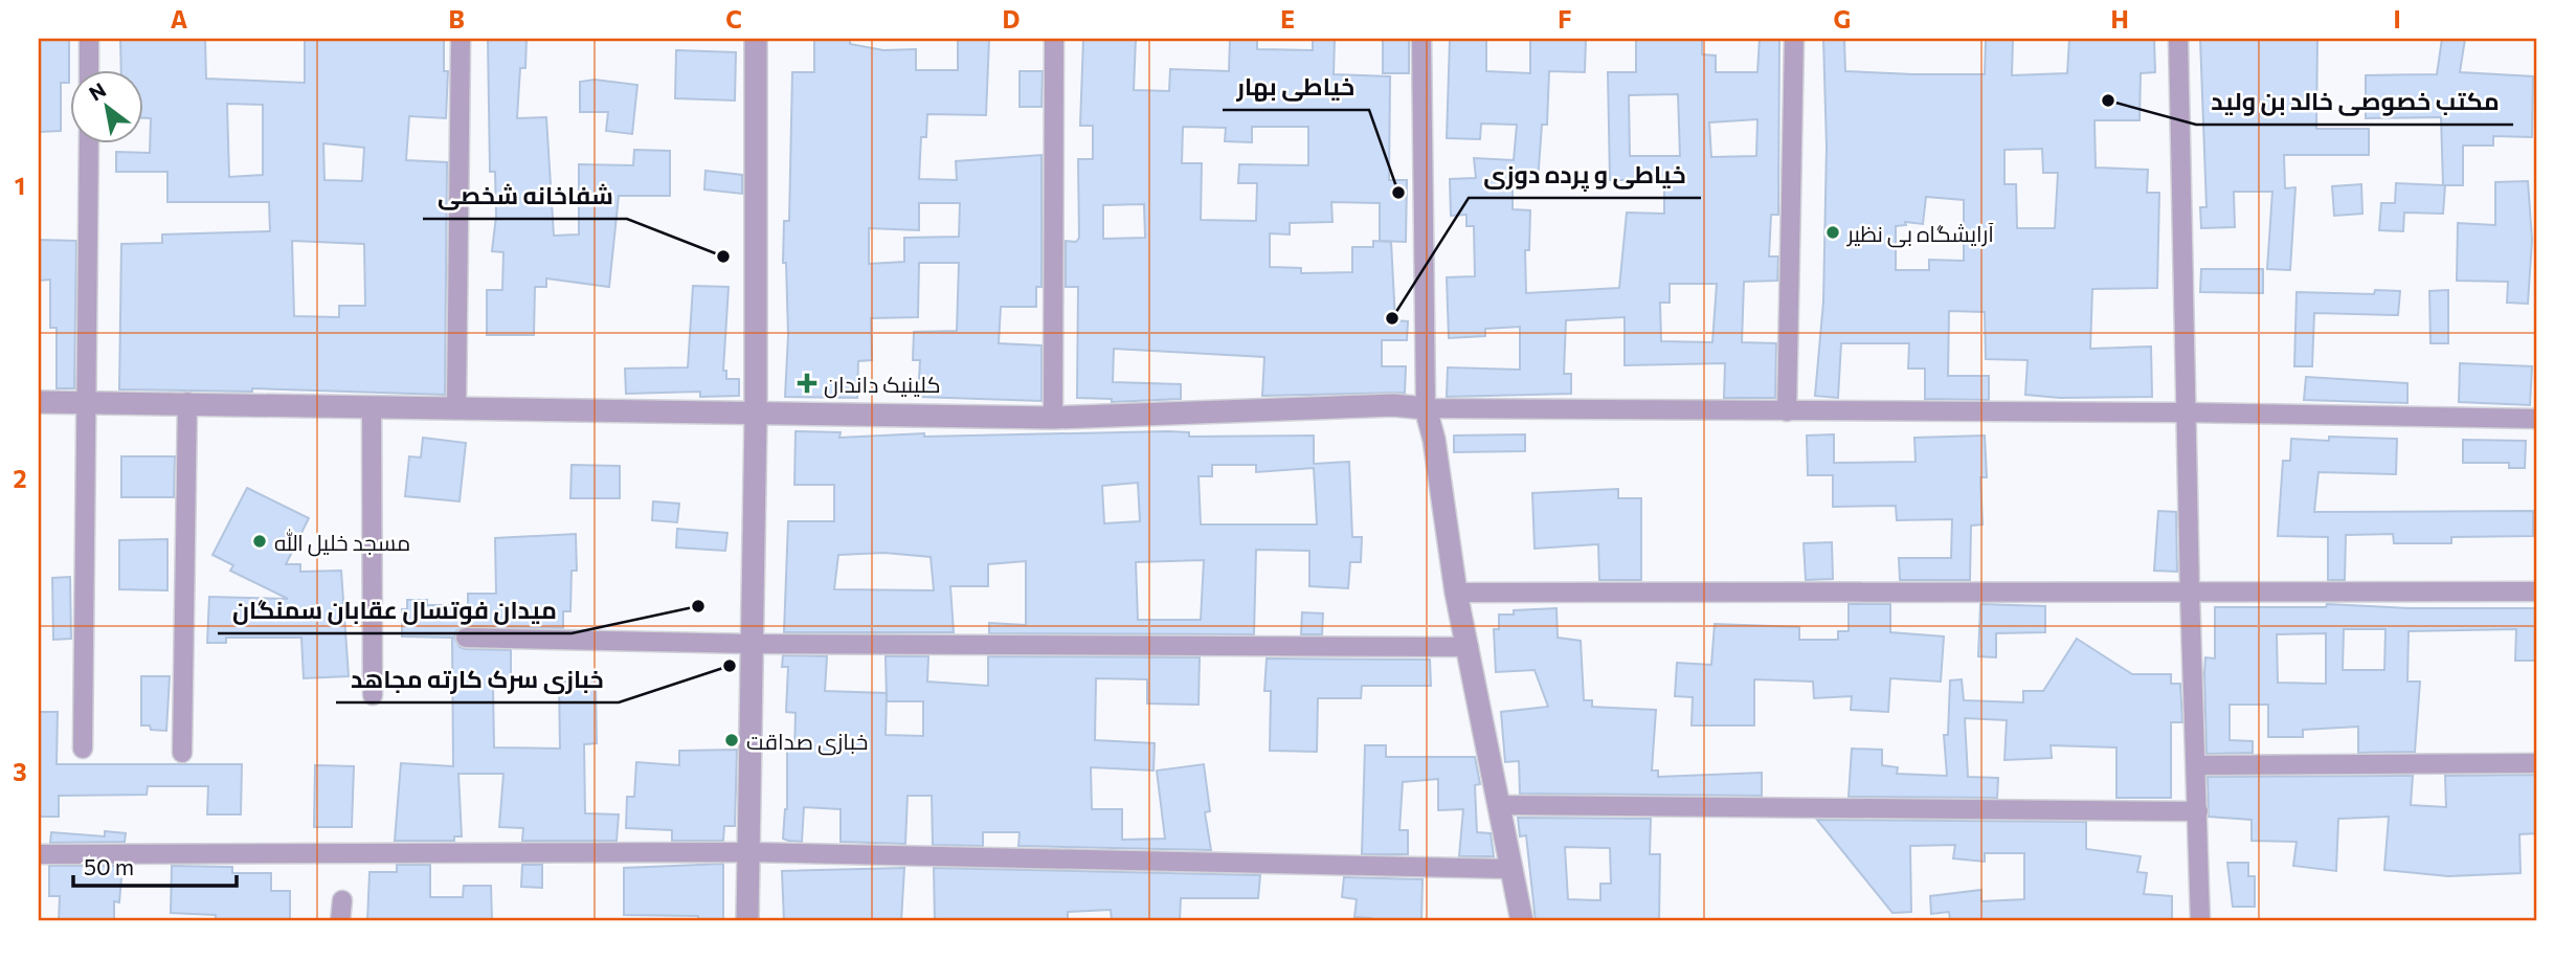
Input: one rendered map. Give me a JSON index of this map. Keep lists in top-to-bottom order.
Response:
{
  "places": {
    "other": [
      "مکتب خصوصی خالد بن ولید",
      "خیاطی بهار",
      "آرایشگاه بی نظیر",
      "شفاخانه شخصی",
      "خیاطی و پرده دوزی",
      "مسجد خلیل الله",
      "میدان فوتسال عقابان سمنگان",
      "خبازی سرک کارته مجاهد",
      "خبازی صداقت"
    ],
    "health": ["کلینیک داندان"]
  },
  "scale_bar": "50 m",
  "north": "top left",
  "grid": {
    "columns": [
      "A",
      "B",
      "C",
      "D",
      "E",
      "F",
      "G",
      "H",
      "I"
    ],
    "rows": ["1", "2", "3"]
  }
}
